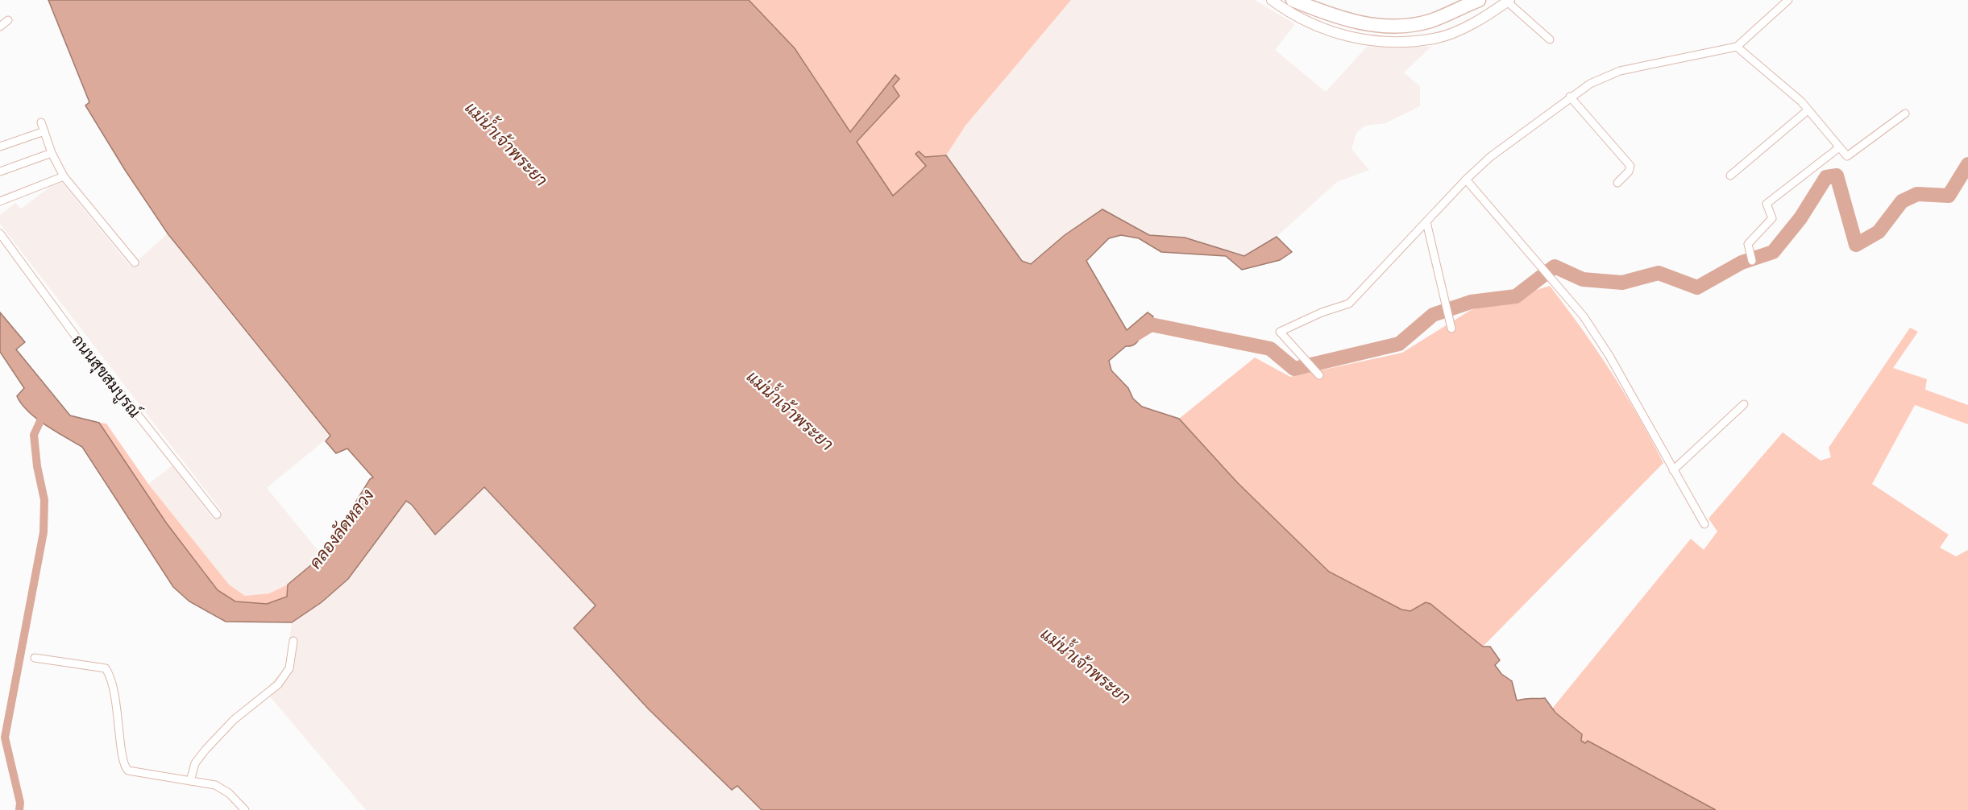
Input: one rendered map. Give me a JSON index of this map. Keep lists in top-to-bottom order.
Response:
{
  "streets": {
    "street": ["ถนนสุขสมบูรณ์"]
  },
  "water": ["แม่น้ำเจ้าพระยา", "คลองลัดหลวง"]
}
